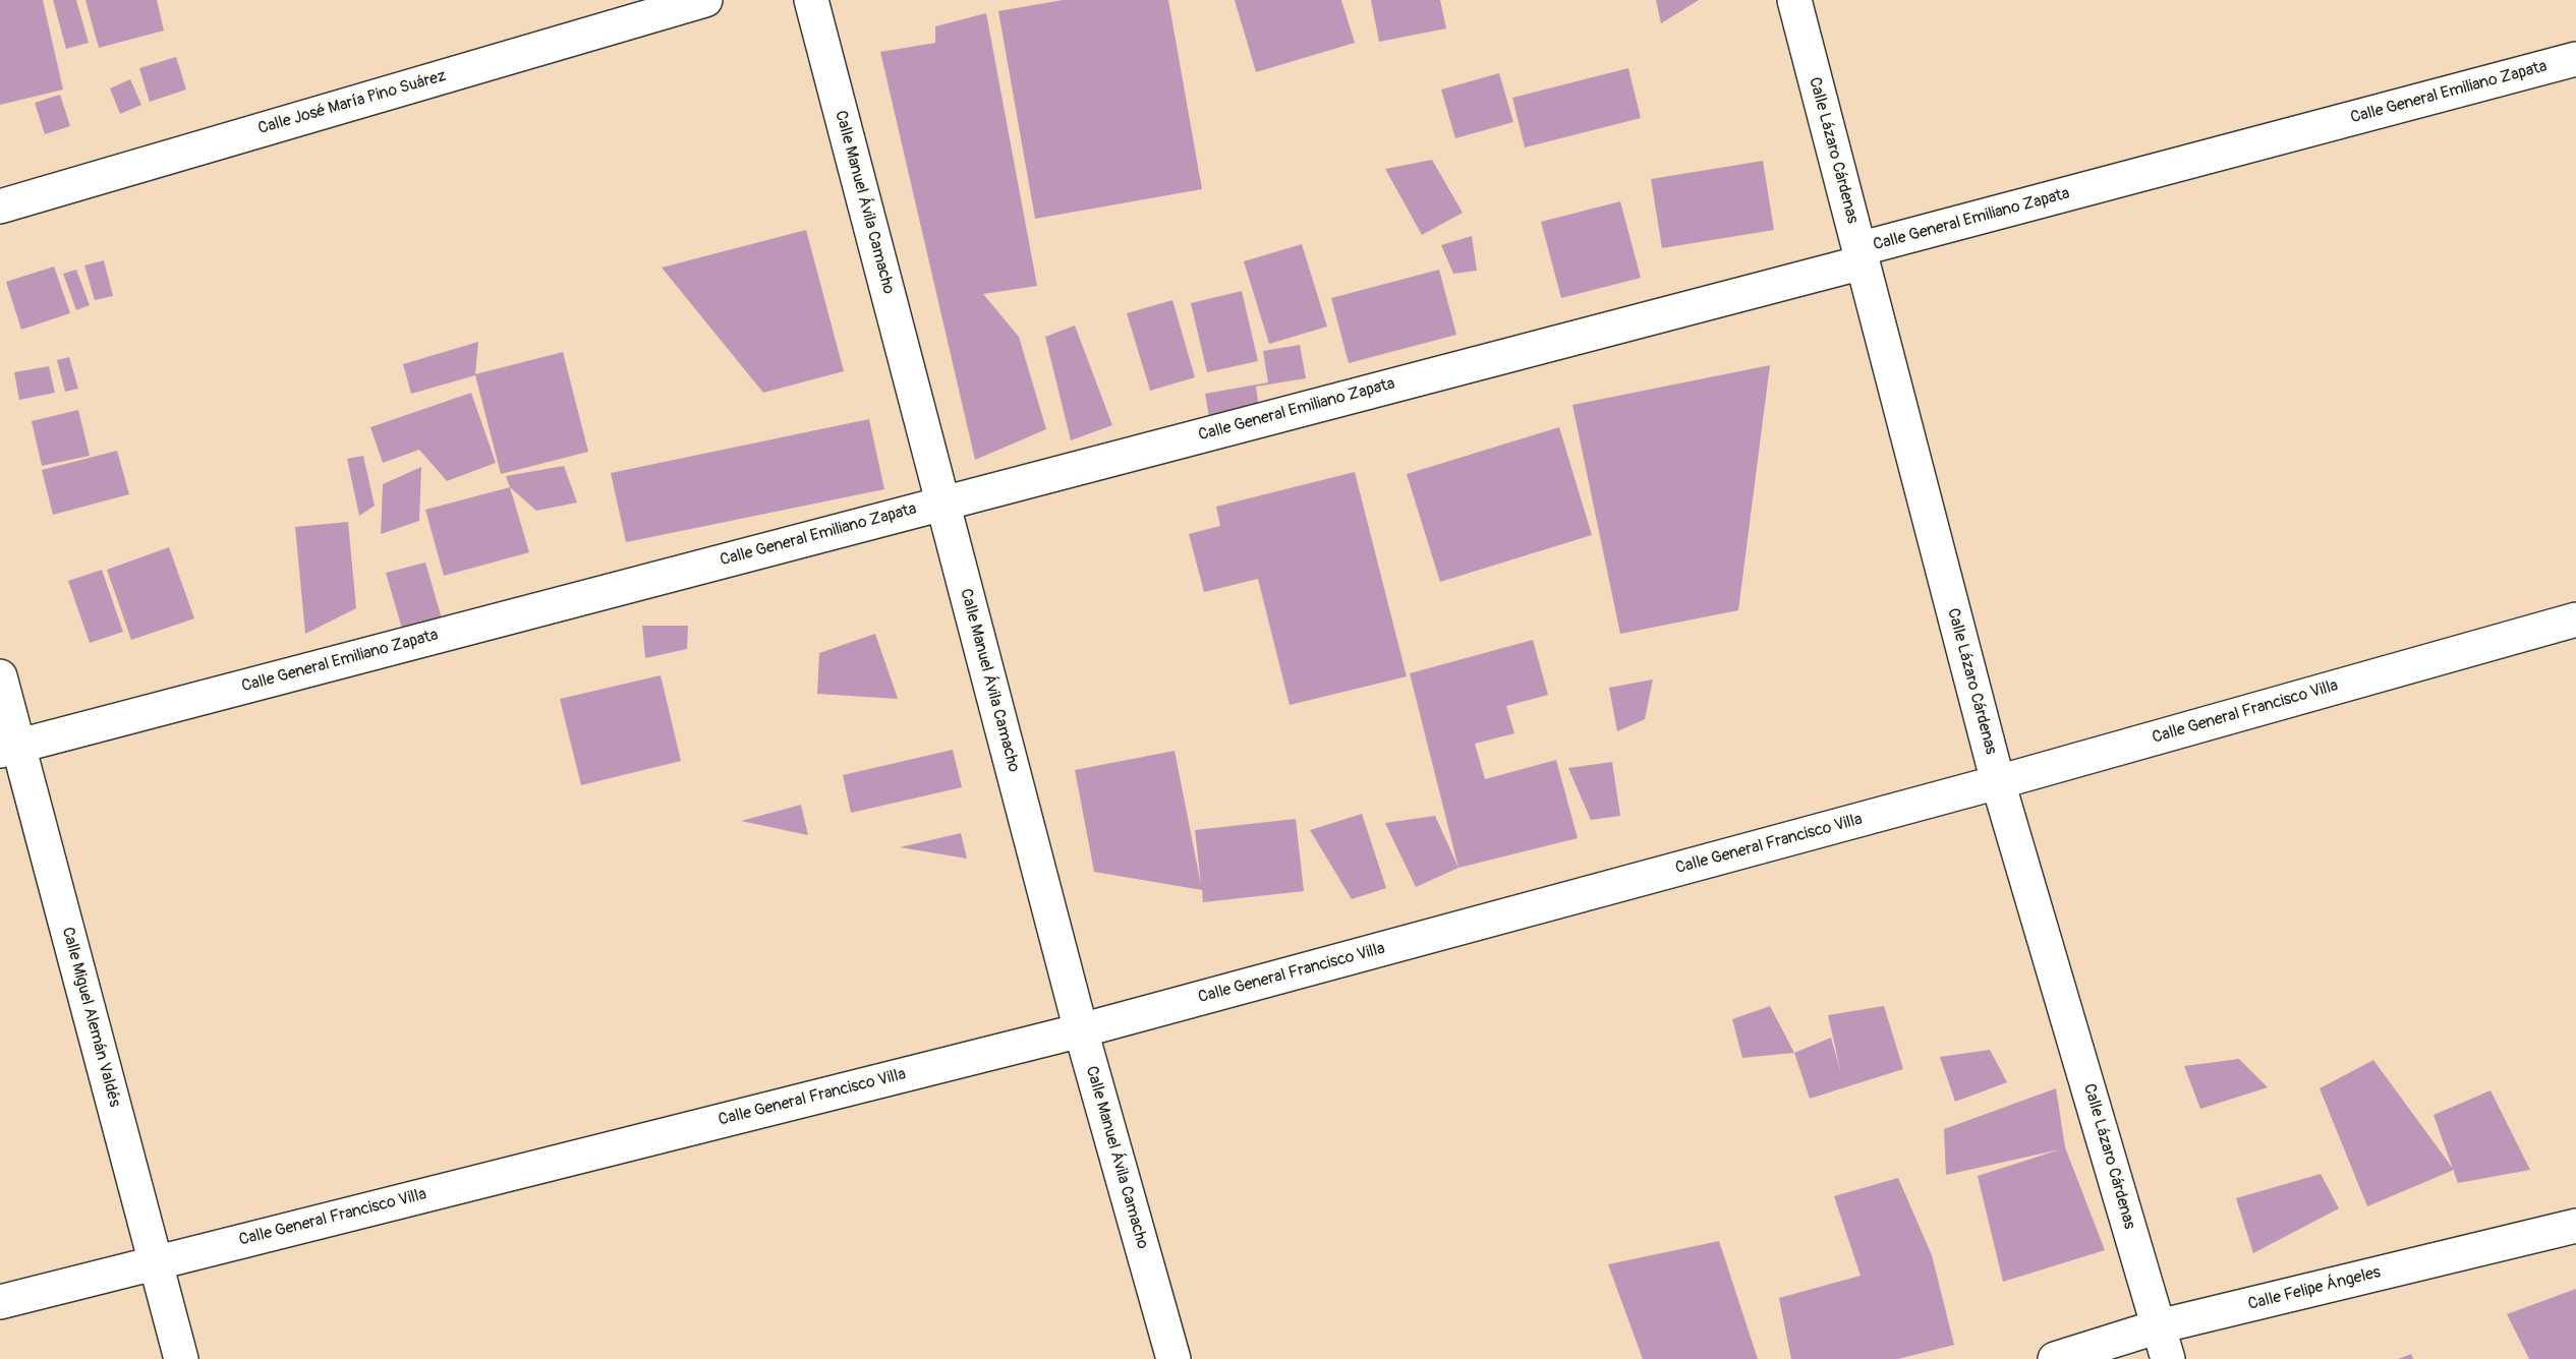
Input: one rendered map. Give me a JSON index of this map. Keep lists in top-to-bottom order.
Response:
{
  "streets": {
    "street": [
      "Calle General Emiliano Zapata",
      "Calle José María Pino Suárez",
      "Calle Lázaro Cárdenas",
      "Calle Manuel Ávila Camacho",
      "Calle General Francisco Villa",
      "Calle Miguel Alemán Valdés",
      "Calle Felipe Ángeles"
    ]
  },
  "crossings": [
    ["Calle General Emiliano Zapata", "Calle Lázaro Cárdenas"],
    ["Calle General Emiliano Zapata", "Calle Manuel Ávila Camacho"],
    ["Calle General Emiliano Zapata", "Calle Miguel Alemán Valdés"],
    ["Calle Lázaro Cárdenas", "Calle General Francisco Villa"],
    ["Calle Lázaro Cárdenas", "Calle Felipe Ángeles"],
    ["Calle Manuel Ávila Camacho", "Calle General Francisco Villa"],
    ["Calle General Francisco Villa", "Calle Miguel Alemán Valdés"]
  ]
}
